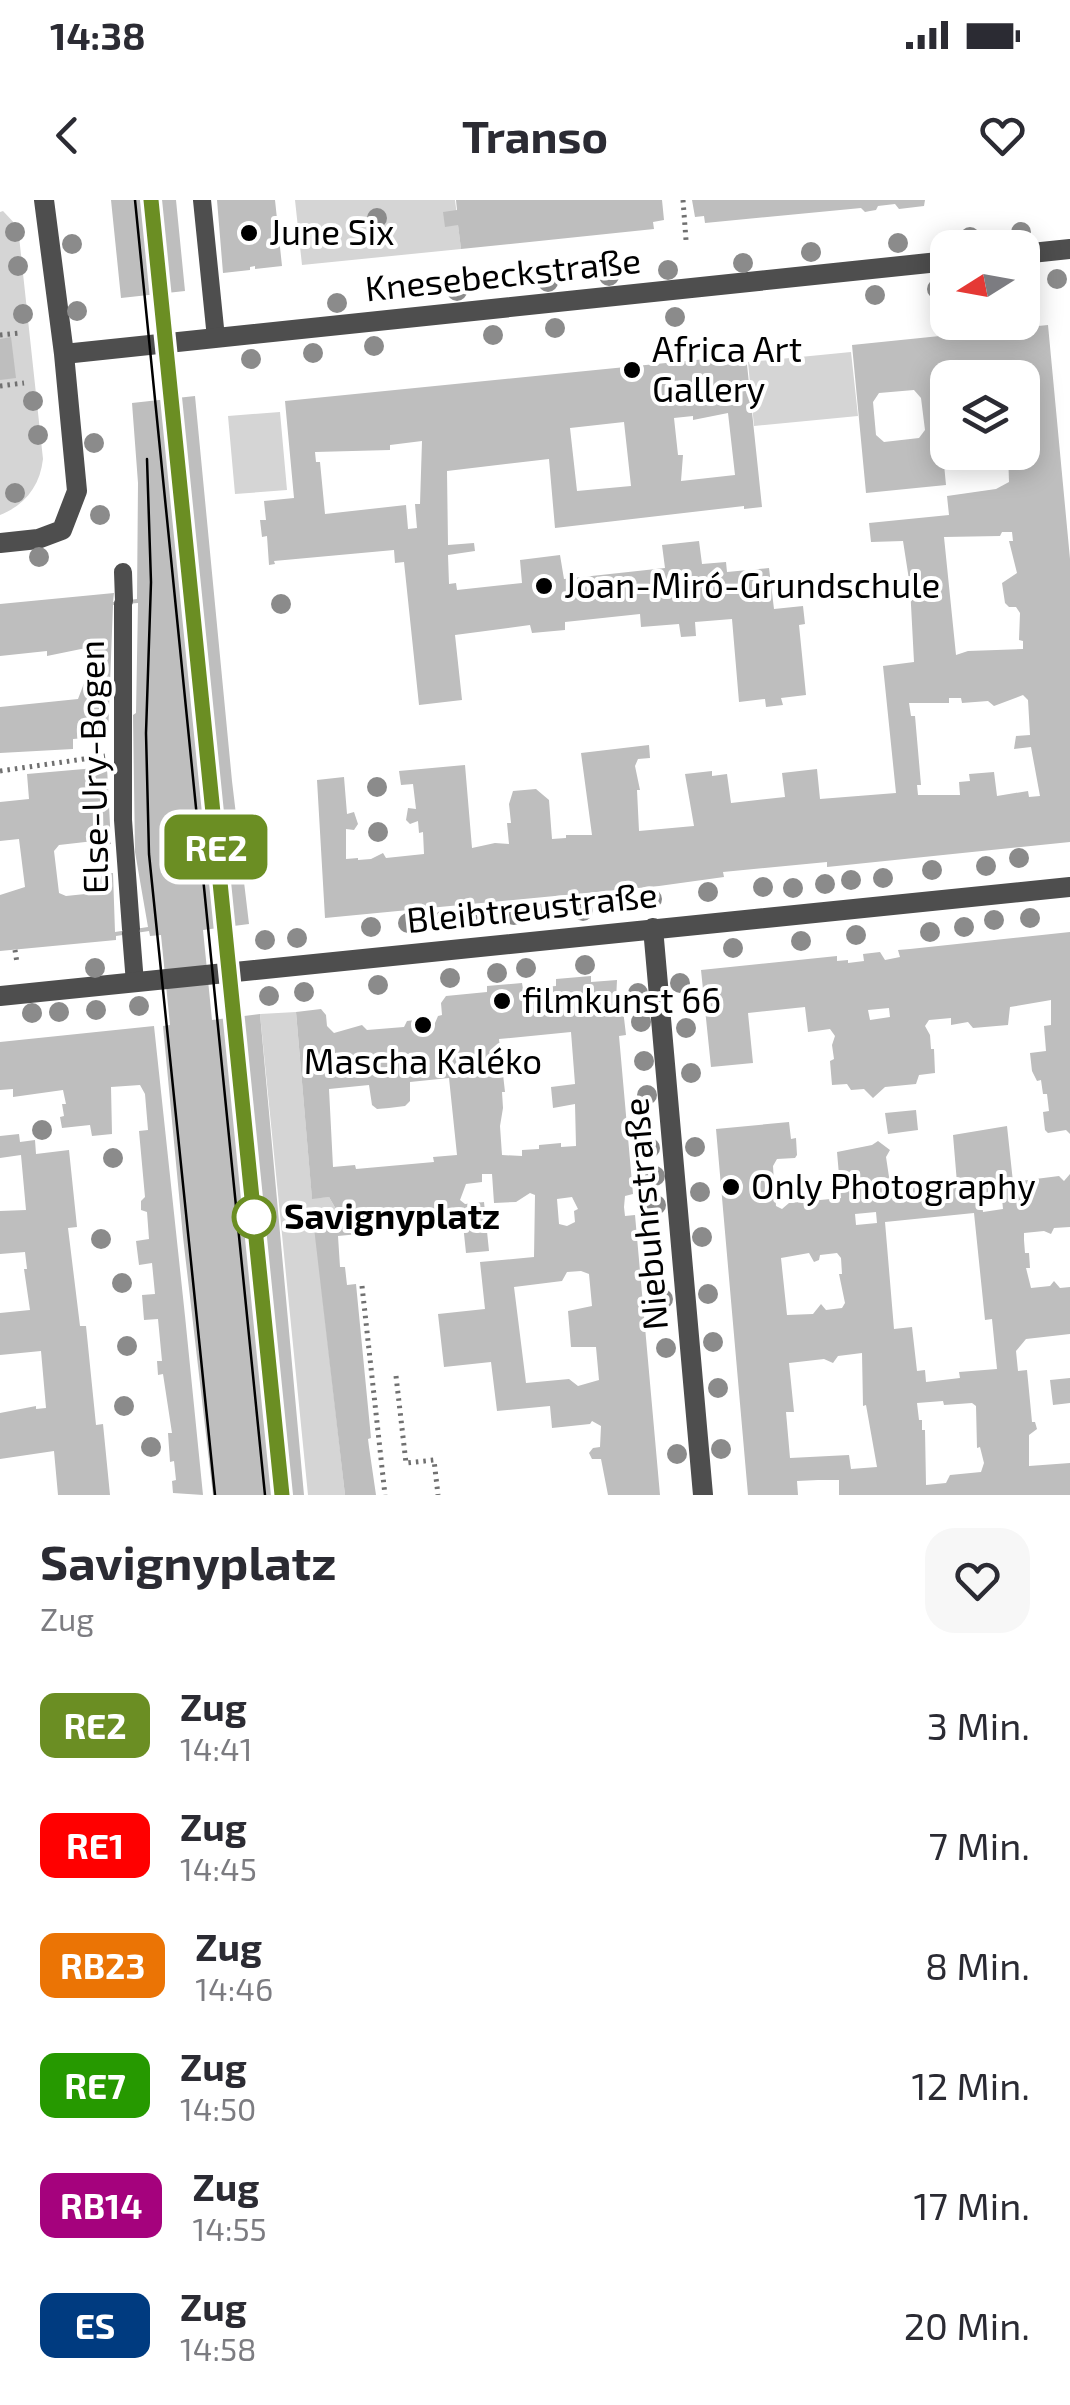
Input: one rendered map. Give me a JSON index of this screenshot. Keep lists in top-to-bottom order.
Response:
{
  "streets": {
    "street": [
      "Knesebeckstraße",
      "Else-Ury-Bogen",
      "Bleibtreustraße",
      "Niebuhrstraße"
    ]
  },
  "crossings": [
    ["Else-Ury-Bogen", "Bleibtreustraße"],
    ["Bleibtreustraße", "Niebuhrstraße"]
  ],
  "places": [
    "June Six",
    "Africa Art Gallery",
    "Joan-Miró-Grundschule",
    "filmkunst 66",
    "Mascha Kaléko",
    "Only Photography",
    "Savignyplatz"
  ],
  "north": "left",
  "page": {
    "status": "14:38",
    "header": "Transo",
    "on_map": "RE2",
    "heading": ["Savignyplatz", "Zug"],
    "list": [
      {
        "mark": "RE2",
        "name": "Zug",
        "note": "14:41",
        "value": "3 Min."
      },
      {
        "mark": "RE1",
        "name": "Zug",
        "note": "14:45",
        "value": "7 Min."
      },
      {
        "mark": "RB23",
        "name": "Zug",
        "note": "14:46",
        "value": "8 Min."
      },
      {
        "mark": "RE7",
        "name": "Zug",
        "note": "14:50",
        "value": "12 Min."
      },
      {
        "mark": "RB14",
        "name": "Zug",
        "note": "14:55",
        "value": "17 Min."
      },
      {
        "mark": "ES",
        "name": "Zug",
        "note": "14:58",
        "value": "20 Min."
      }
    ]
  }
}
